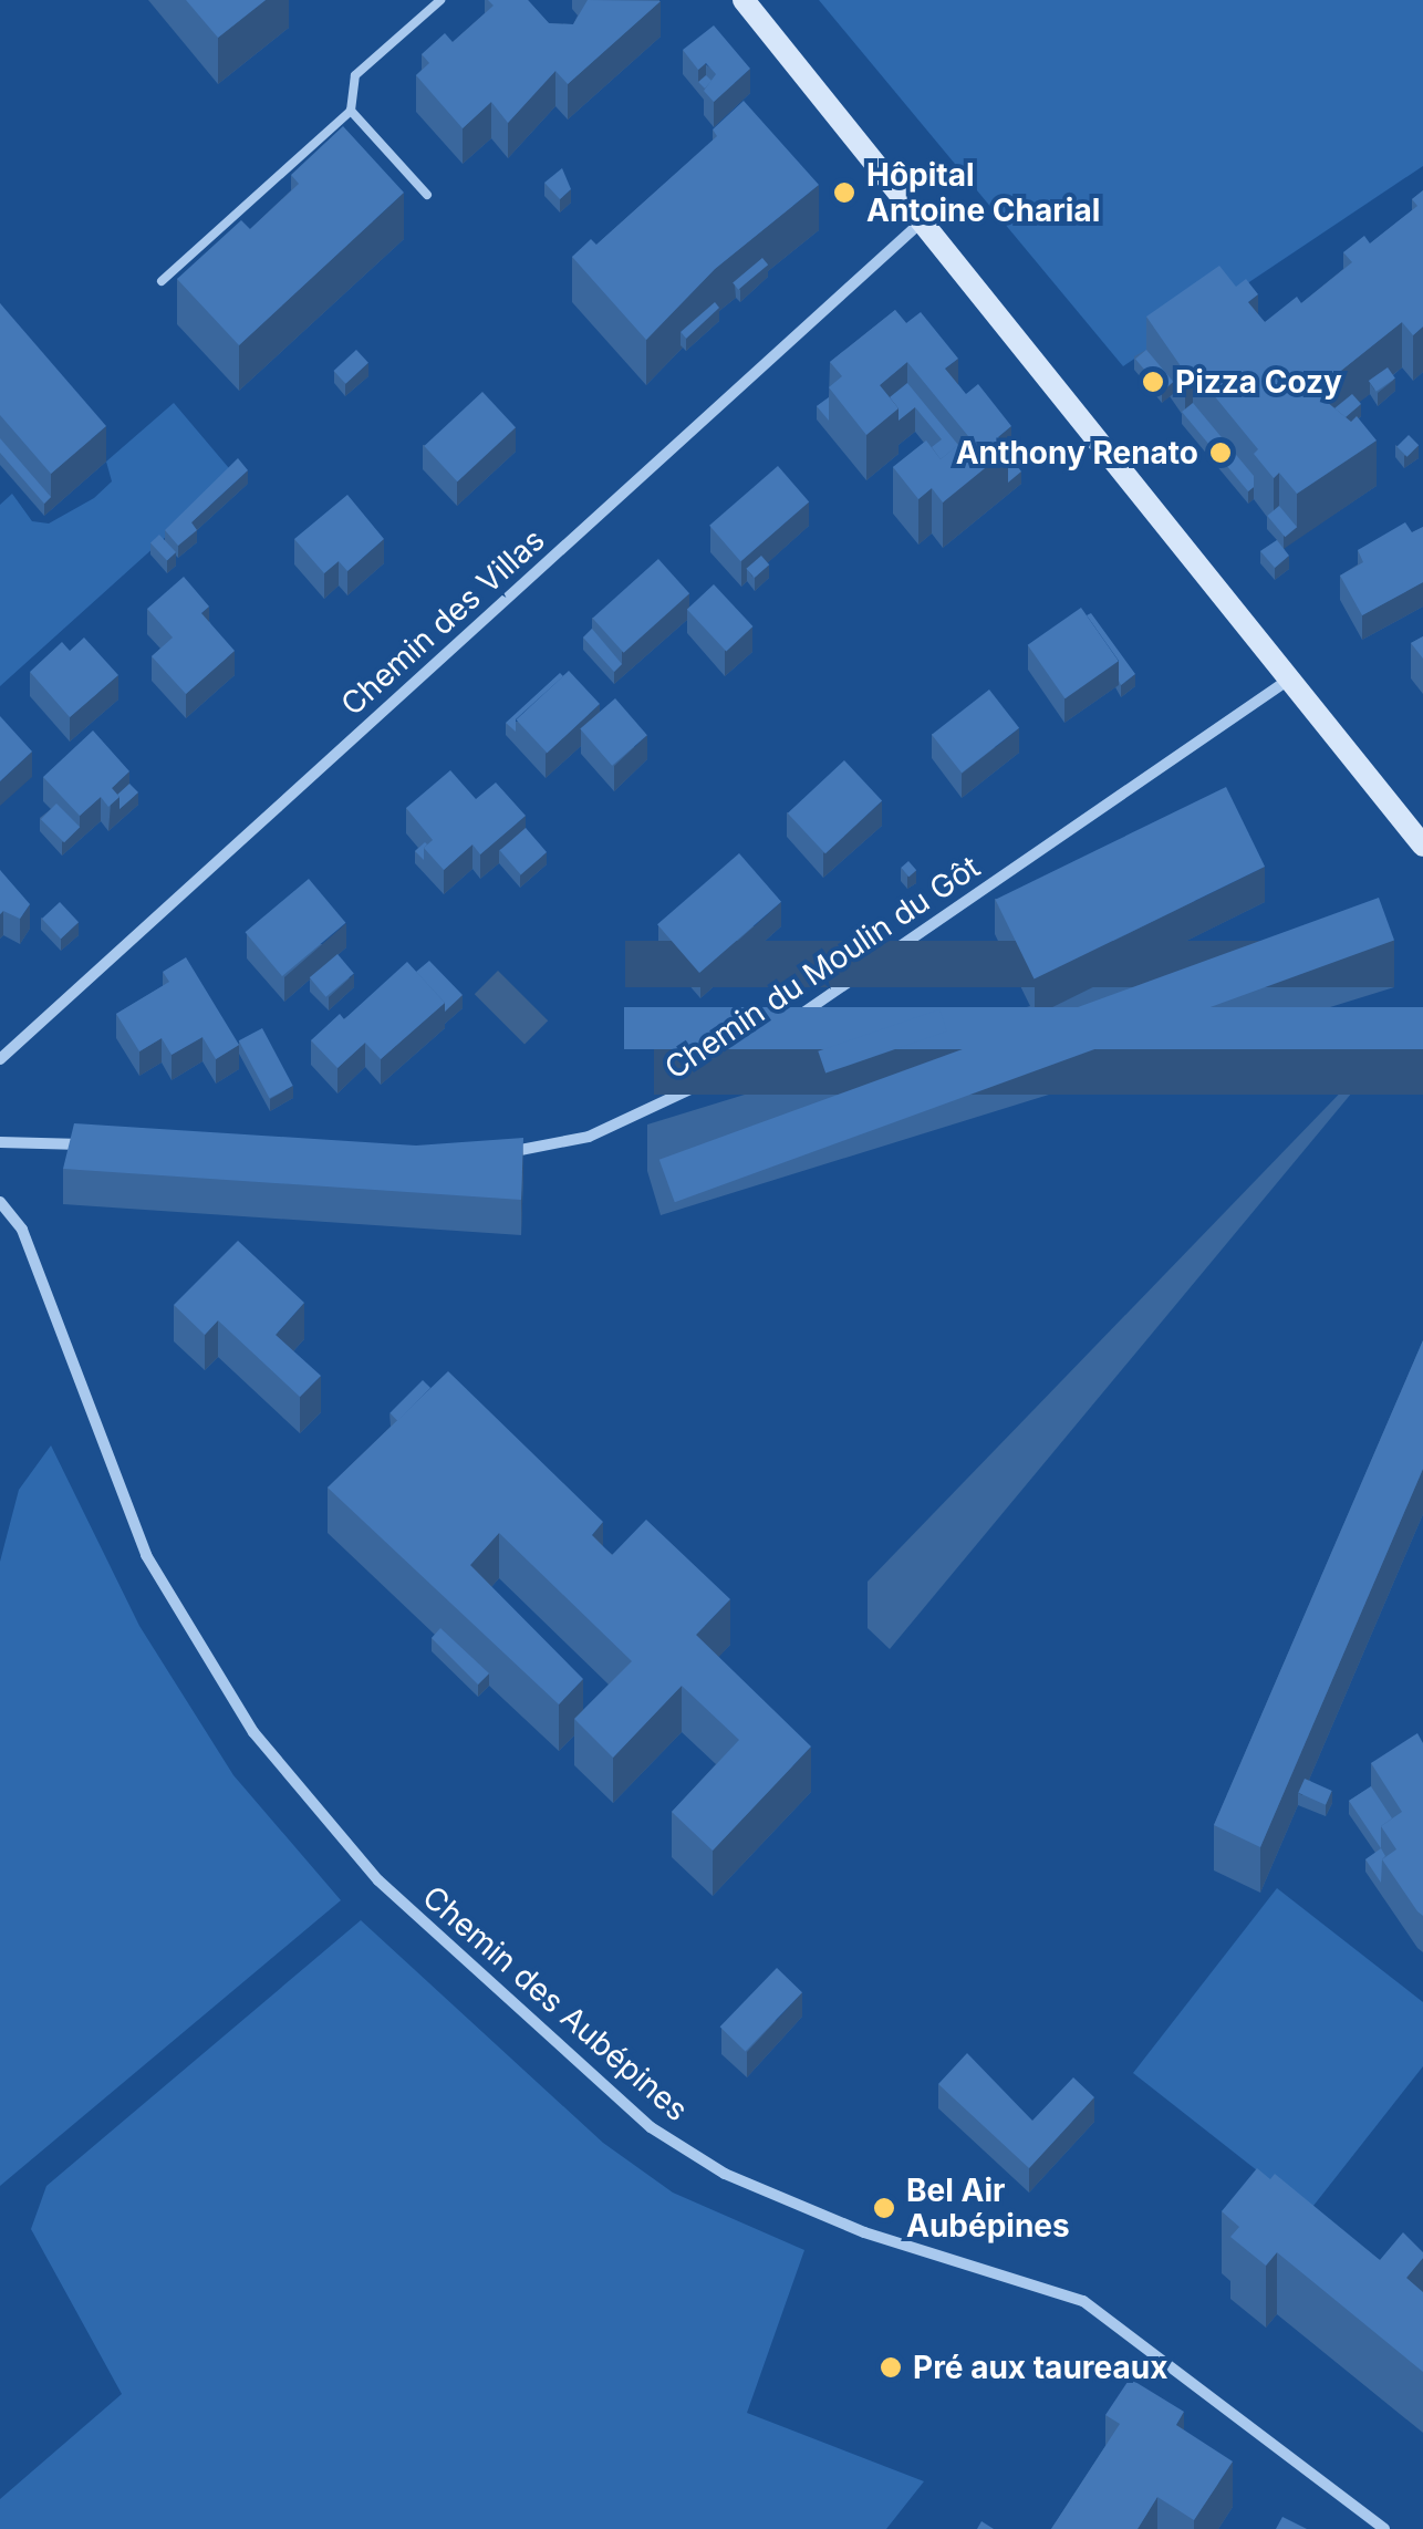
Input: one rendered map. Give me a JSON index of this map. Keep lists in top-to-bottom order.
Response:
{
  "streets": {
    "street": ["Chemin des Villas", "Chemin du Moulin du Gôt", "Chemin des Aubépines"]
  },
  "places": [
    "Hôpital Antoine Charial",
    "Pizza Cozy",
    "Anthony Renato",
    "Bel Air Aubépines",
    "Pré aux taureaux"
  ]
}
